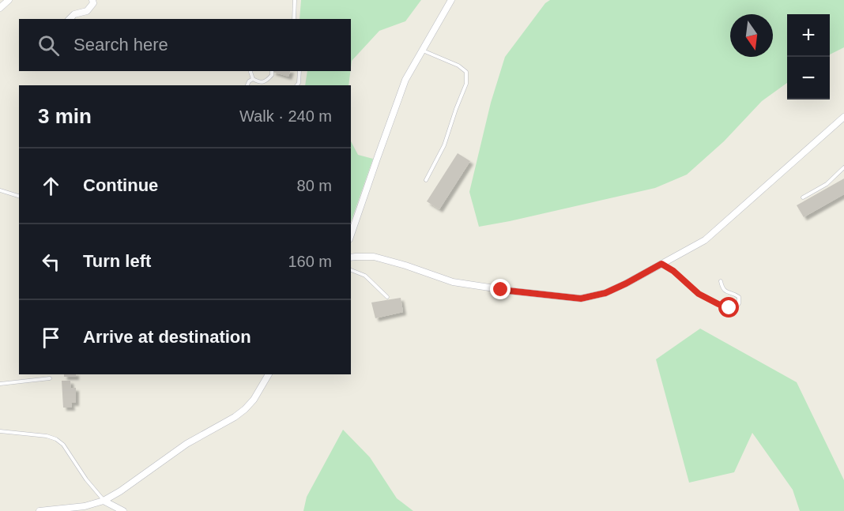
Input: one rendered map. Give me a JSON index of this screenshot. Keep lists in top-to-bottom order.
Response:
{
  "north": "bottom",
  "page": {
    "map_buttons": ["+", "−"],
    "search": "Search here",
    "heading": ["3 min", "Walk · 240 m"],
    "list": [
      ["Continue", "80 m"],
      ["Turn left", "160 m"],
      "Arrive at destination"
    ]
  }
}
